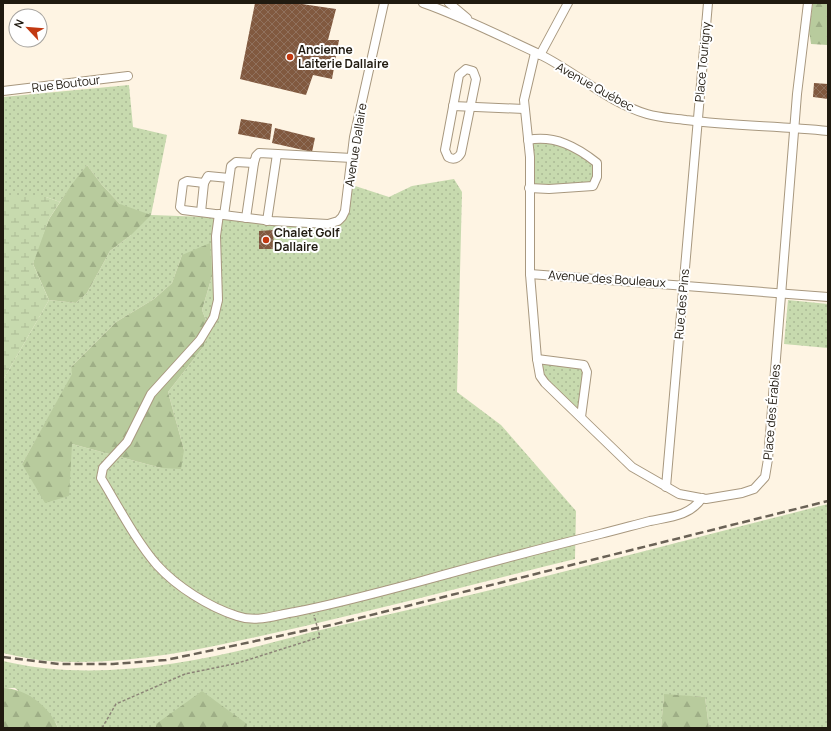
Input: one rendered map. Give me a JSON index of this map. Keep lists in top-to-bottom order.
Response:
{
  "streets": {
    "street": [
      "Place Tourigny",
      "Rue Boutour",
      "Avenue Québec",
      "Avenue Dallaire",
      "Avenue des Bouleaux",
      "Rue des Pins",
      "Place des Érables"
    ]
  },
  "crossings": [
    ["Place Tourigny", "Avenue Québec"],
    ["Place Tourigny", "Rue des Pins"],
    ["Avenue Québec", "Rue des Pins"],
    ["Avenue Québec", "Place des Érables"],
    ["Avenue des Bouleaux", "Rue des Pins"],
    ["Avenue des Bouleaux", "Place des Érables"],
    ["Rue des Pins", "Place des Érables"]
  ],
  "places": ["Ancienne Laiterie Dallaire", "Chalet Golf Dallaire"],
  "north": "top left"
}
